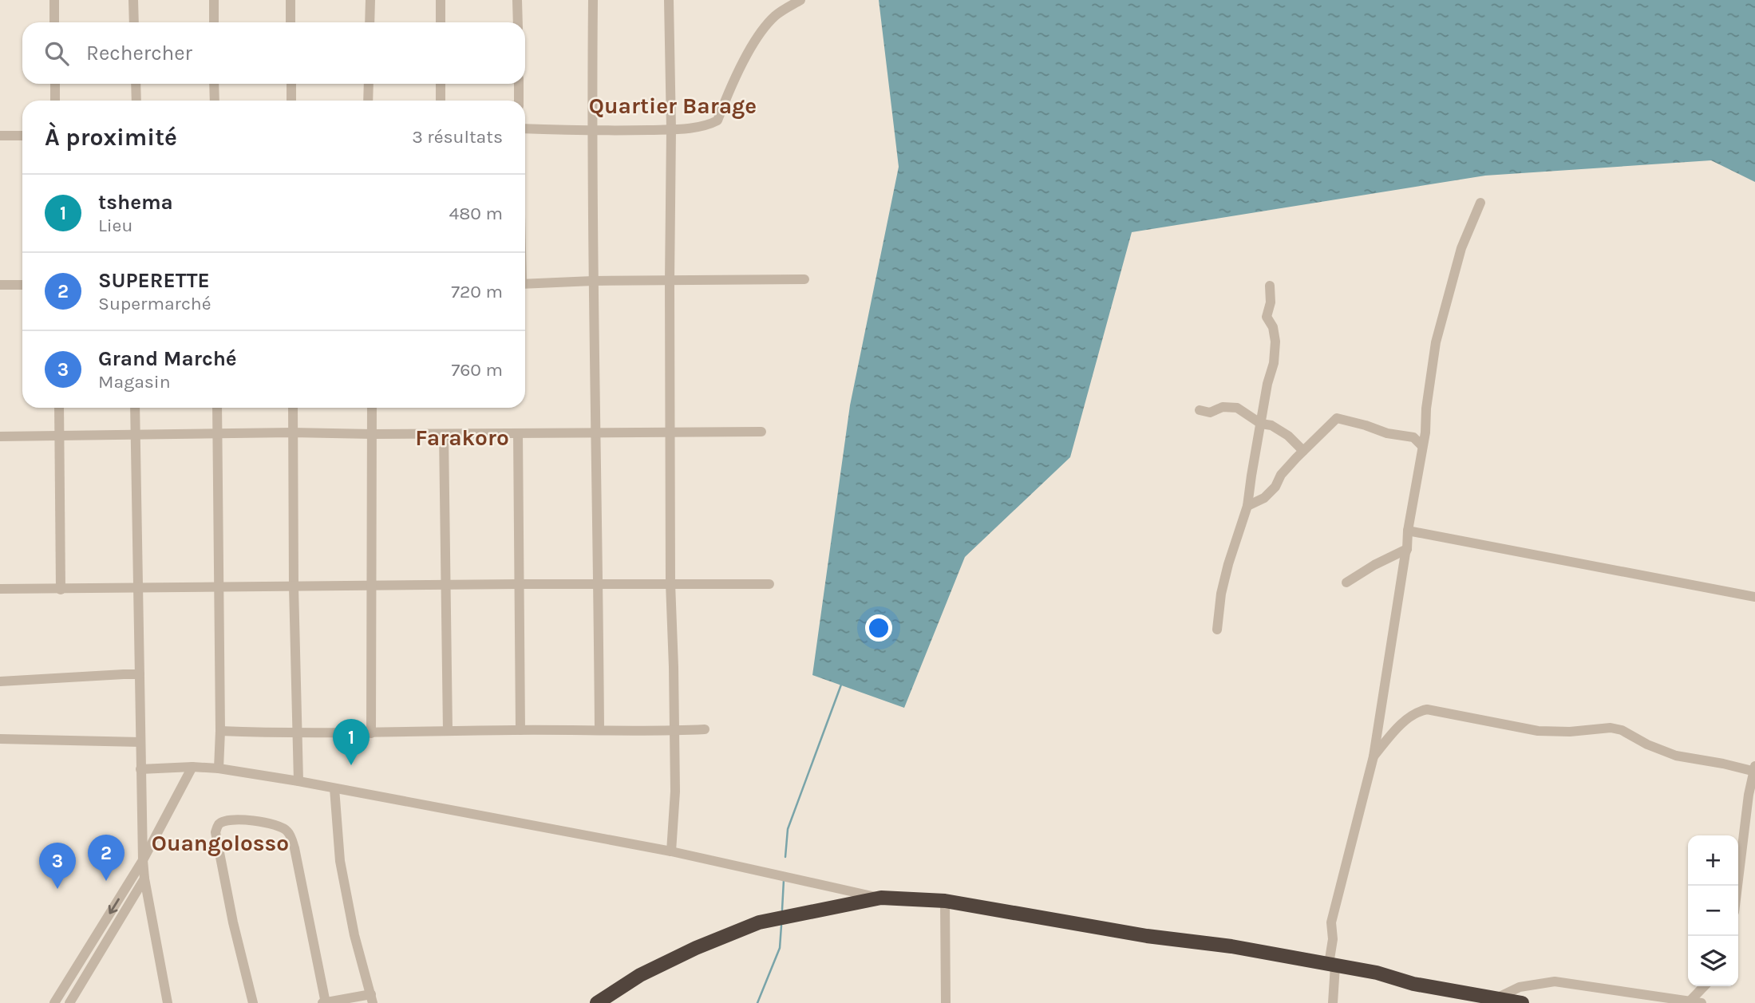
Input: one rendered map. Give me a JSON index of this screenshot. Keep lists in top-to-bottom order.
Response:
{
  "districts": ["Quartier Barage", "Farakoro", "Ouangolosso"],
  "page": {
    "search": "Rechercher",
    "heading": ["À proximité", "3 résultats"],
    "list": [
      {
        "mark": "1",
        "name": "tshema",
        "note": "Lieu",
        "value": "480 m"
      },
      {
        "mark": "2",
        "name": "SUPERETTE",
        "note": "Supermarché",
        "value": "720 m"
      },
      {
        "mark": "3",
        "name": "Grand Marché",
        "note": "Magasin",
        "value": "760 m"
      }
    ],
    "pins": ["1", "2", "3"],
    "map_buttons": ["+", "−"]
  }
}
